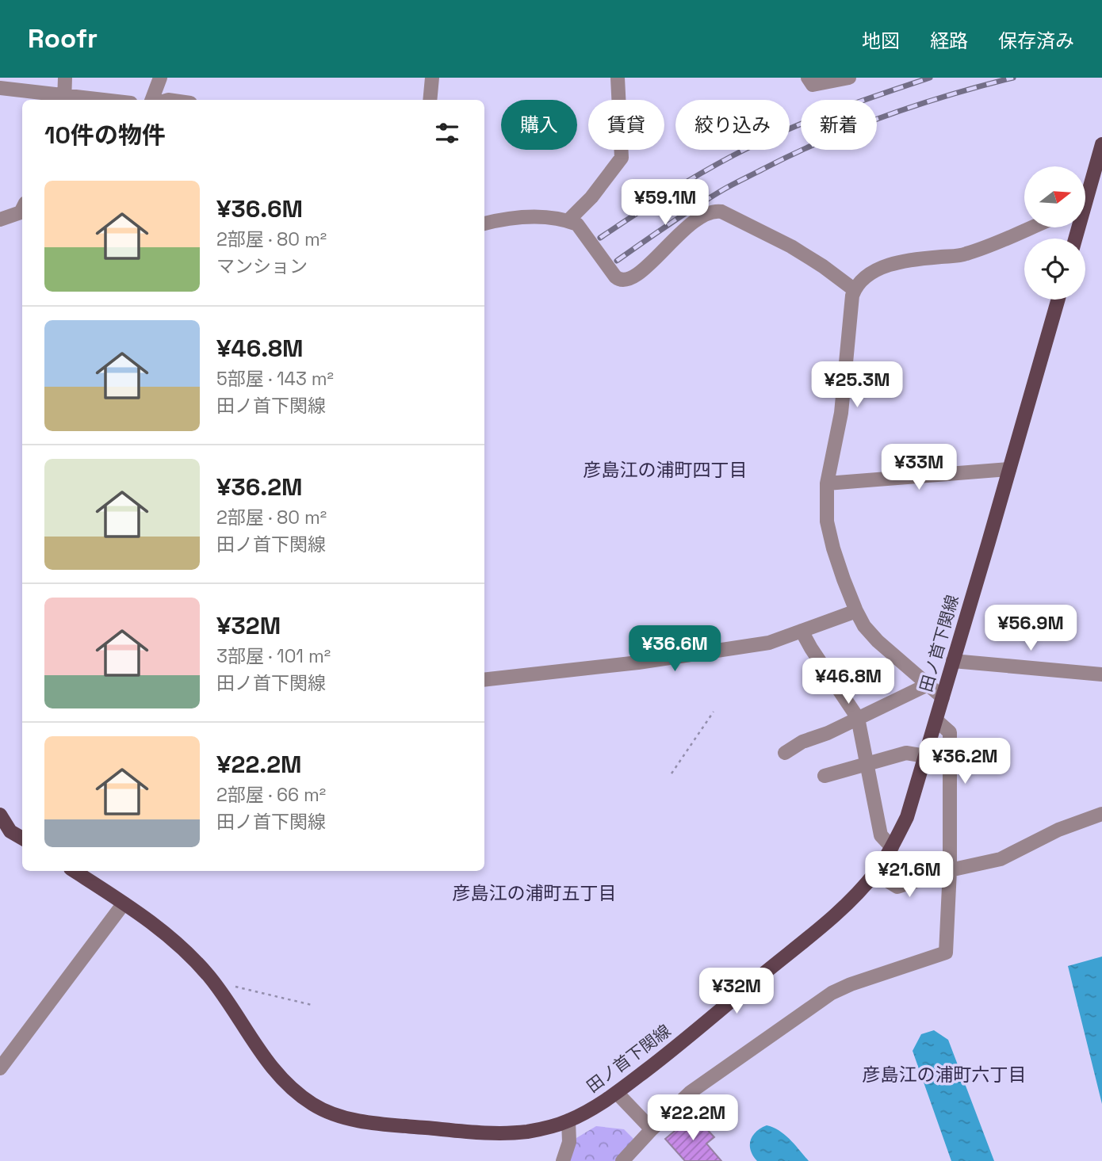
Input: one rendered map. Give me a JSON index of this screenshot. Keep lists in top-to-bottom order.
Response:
{
  "streets": {
    "main road": ["田ノ首下関線"]
  },
  "districts": ["彦島江の浦町四丁目", "彦島江の浦町五丁目", "彦島江の浦町六丁目"],
  "north": "right",
  "page": {
    "header": "Roofr",
    "nav": ["地図", "経路", "保存済み"],
    "chip": [
      "購入",
      "賃貸",
      "絞り込み",
      "新着"
    ],
    "heading": "10件の物件",
    "list": [
      {
        "name": "¥36.6M",
        "note": "2部屋 · 80 m² · マンション"
      },
      {
        "name": "¥46.8M",
        "note": "5部屋 · 143 m² · 田ノ首下関線"
      },
      {
        "name": "¥36.2M",
        "note": "2部屋 · 80 m² · 田ノ首下関線"
      },
      {
        "name": "¥32M",
        "note": "3部屋 · 101 m² · 田ノ首下関線"
      },
      {
        "name": "¥22.2M",
        "note": "2部屋 · 66 m² · 田ノ首下関線"
      }
    ],
    "price": [
      "¥59.1M",
      "¥25.3M",
      "¥33M",
      "¥56.9M",
      "¥36.6M",
      "¥46.8M",
      "¥36.2M",
      "¥21.6M",
      "¥32M",
      "¥22.2M"
    ]
  }
}
